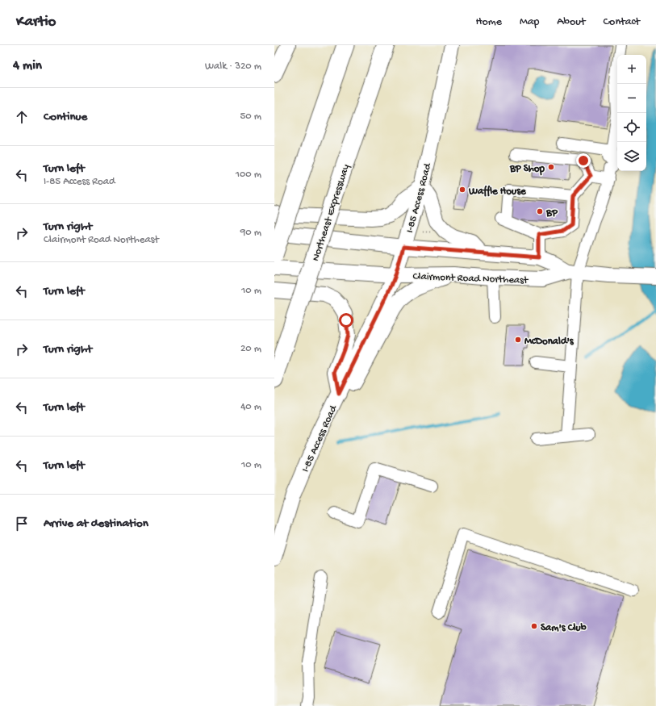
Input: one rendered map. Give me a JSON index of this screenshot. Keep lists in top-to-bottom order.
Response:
{
  "streets": {
    "highway": ["Northeast Expressway"],
    "main road": ["I-85 Access Road", "Clairmont Road Northeast"]
  },
  "crossings": [
    ["I-85 Access Road", "Clairmont Road Northeast"]
  ],
  "places": [
    "BP Shop",
    "Waffle House",
    "BP",
    "McDonald's",
    "Sam's Club"
  ],
  "page": {
    "header": "Kartio",
    "nav": [
      "Home",
      "Map",
      "About",
      "Contact"
    ],
    "heading": ["4 min", "Walk · 320 m"],
    "map_buttons": ["+", "−"],
    "list": [
      ["Continue", "50 m"],
      ["Turn left", "I-85 Access Road", "100 m"],
      ["Turn right", "Clairmont Road Northeast", "90 m"],
      ["Turn left", "10 m"],
      ["Turn right", "20 m"],
      ["Turn left", "40 m"],
      ["Turn left", "10 m"],
      "Arrive at destination"
    ]
  }
}
